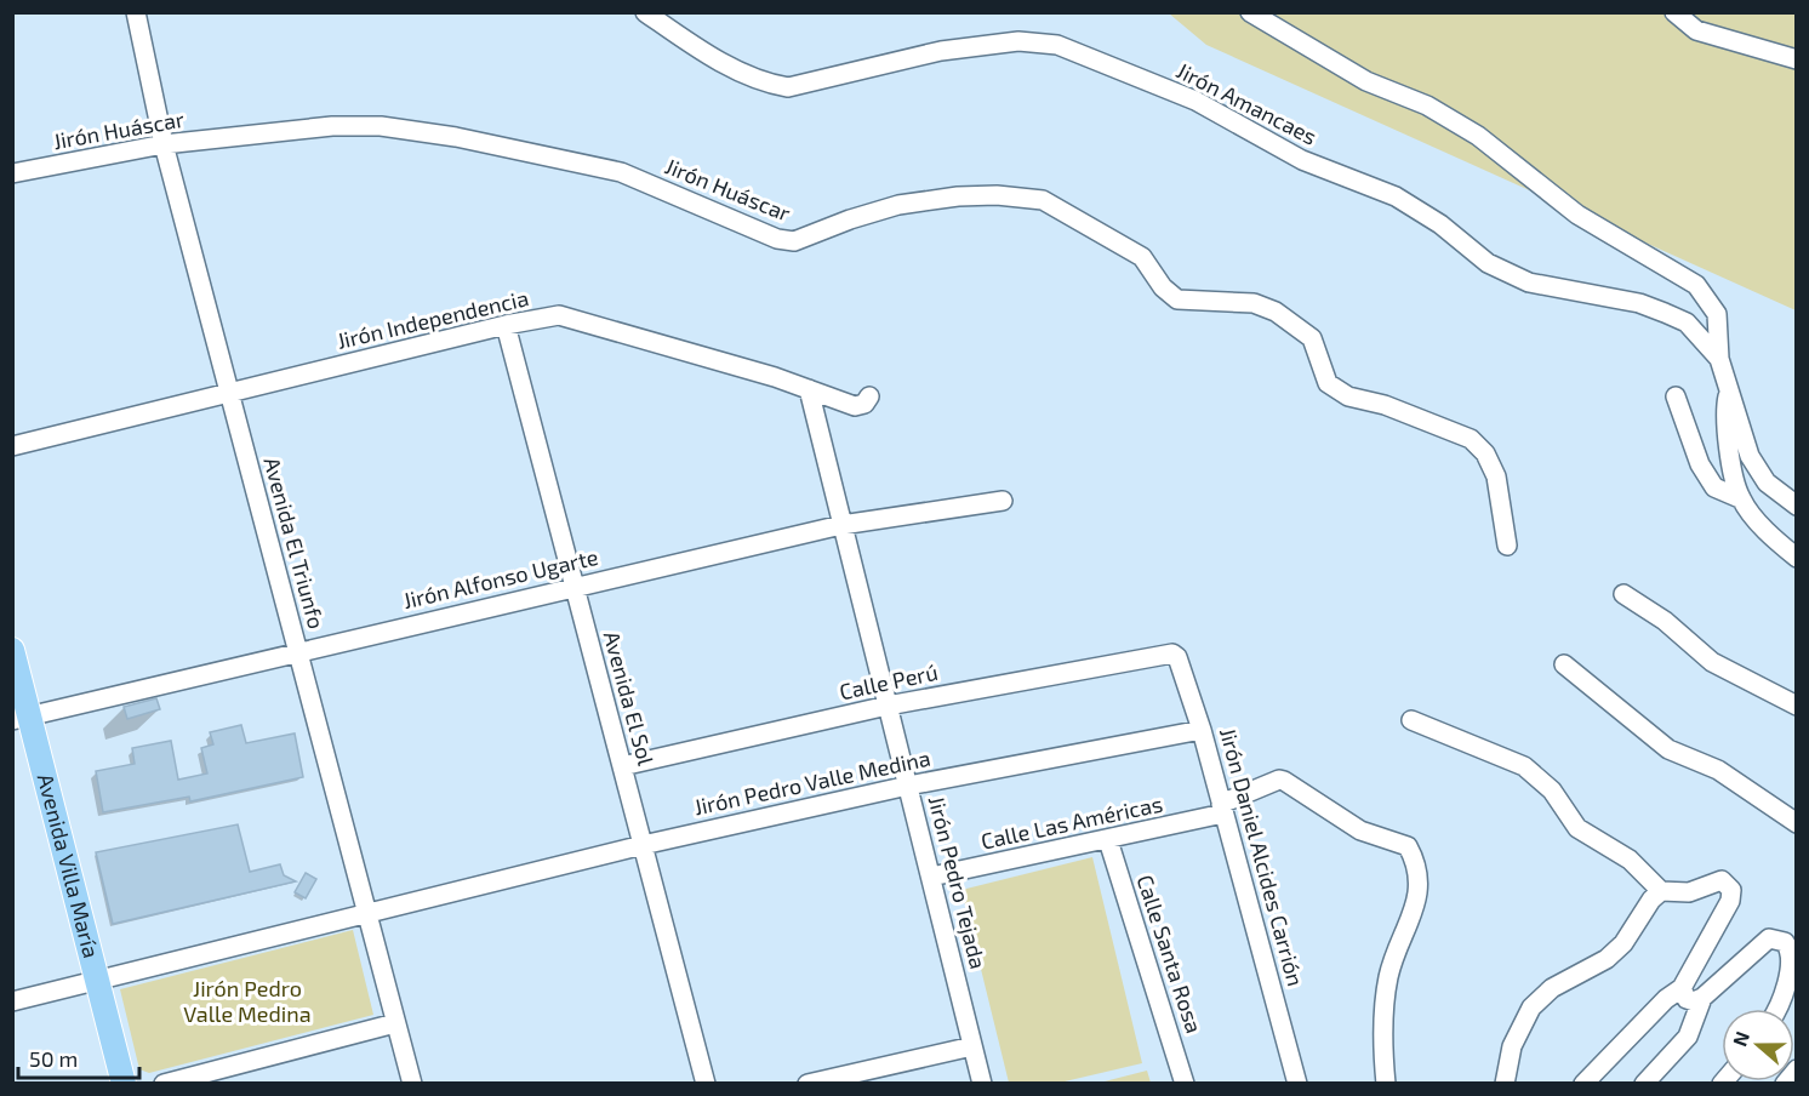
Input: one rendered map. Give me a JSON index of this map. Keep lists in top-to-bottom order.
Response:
{
  "streets": {
    "main road": ["Avenida Villa María"],
    "street": [
      "Jirón Amancaes",
      "Jirón Huáscar",
      "Jirón Independencia",
      "Avenida El Triunfo",
      "Jirón Alfonso Ugarte",
      "Calle Perú",
      "Avenida El Sol",
      "Jirón Pedro Valle Medina",
      "Calle Las Américas",
      "Jirón Daniel Alcides Carrión",
      "Jirón Pedro Tejada",
      "Calle Santa Rosa"
    ]
  },
  "crossings": [
    ["Jirón Huáscar", "Avenida El Triunfo"],
    ["Jirón Independencia", "Avenida El Triunfo"],
    ["Jirón Independencia", "Avenida El Sol"],
    ["Avenida El Triunfo", "Jirón Alfonso Ugarte"],
    ["Avenida El Triunfo", "Jirón Pedro Valle Medina"],
    ["Jirón Alfonso Ugarte", "Avenida El Sol"],
    ["Jirón Alfonso Ugarte", "Avenida Villa María"],
    ["Jirón Alfonso Ugarte", "Jirón Pedro Tejada"],
    ["Calle Perú", "Avenida El Sol"],
    ["Calle Perú", "Jirón Daniel Alcides Carrión"],
    ["Calle Perú", "Jirón Pedro Tejada"],
    ["Avenida El Sol", "Jirón Pedro Valle Medina"],
    ["Jirón Pedro Valle Medina", "Jirón Daniel Alcides Carrión"],
    ["Jirón Pedro Valle Medina", "Avenida Villa María"],
    ["Jirón Pedro Valle Medina", "Jirón Pedro Tejada"],
    ["Calle Las Américas", "Jirón Daniel Alcides Carrión"],
    ["Calle Las Américas", "Jirón Pedro Tejada"],
    ["Calle Las Américas", "Calle Santa Rosa"]
  ],
  "parks": ["Jirón Pedro Valle Medina"],
  "scale_bar": "50 m",
  "north": "left"
}
